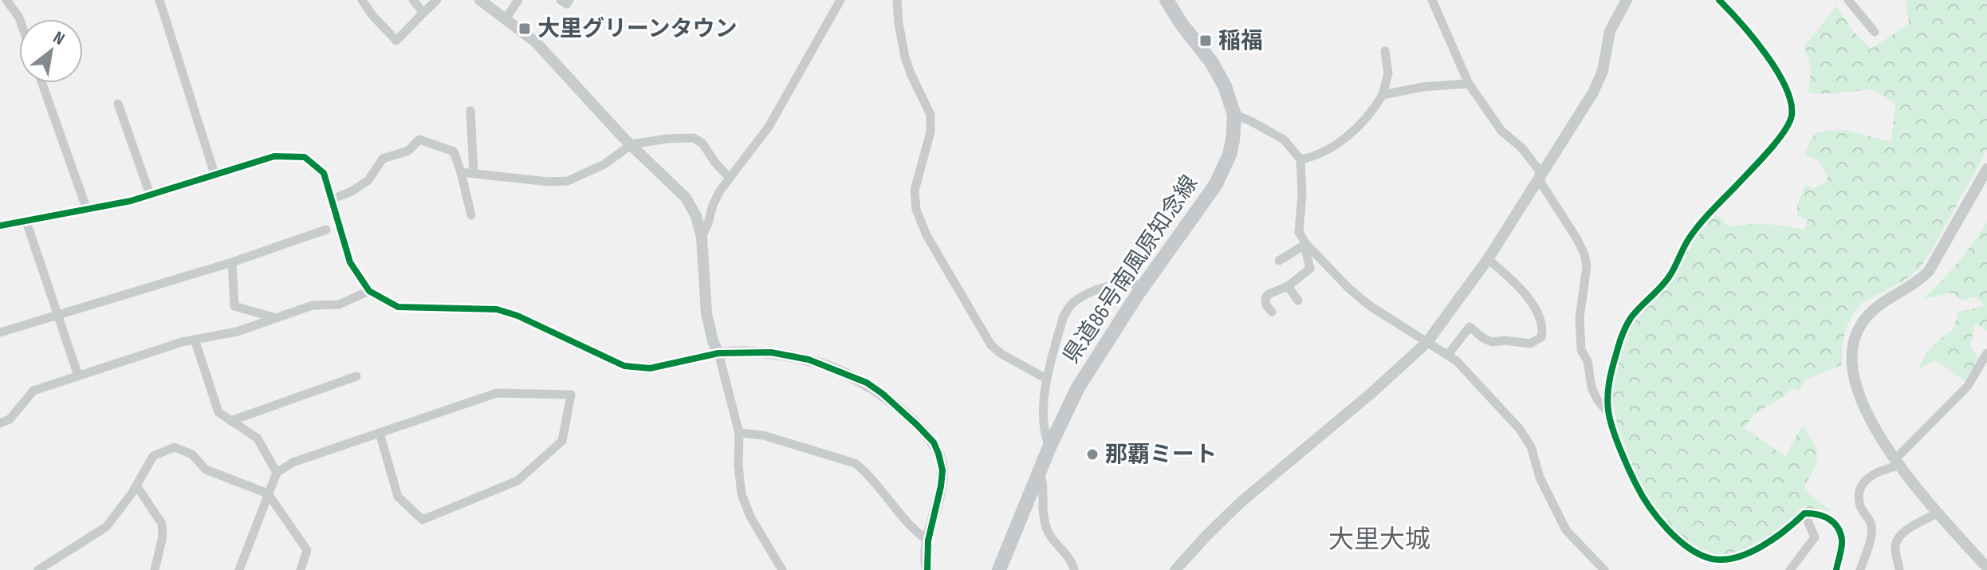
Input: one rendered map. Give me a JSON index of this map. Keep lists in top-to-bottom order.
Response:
{
  "streets": {
    "main road": ["県道86号南風原知念線"]
  },
  "districts": ["大里大城"],
  "places": {
    "transit": ["大里グリーンタウン", "稲福"],
    "other": ["那覇ミート"]
  },
  "north": "top right"
}
